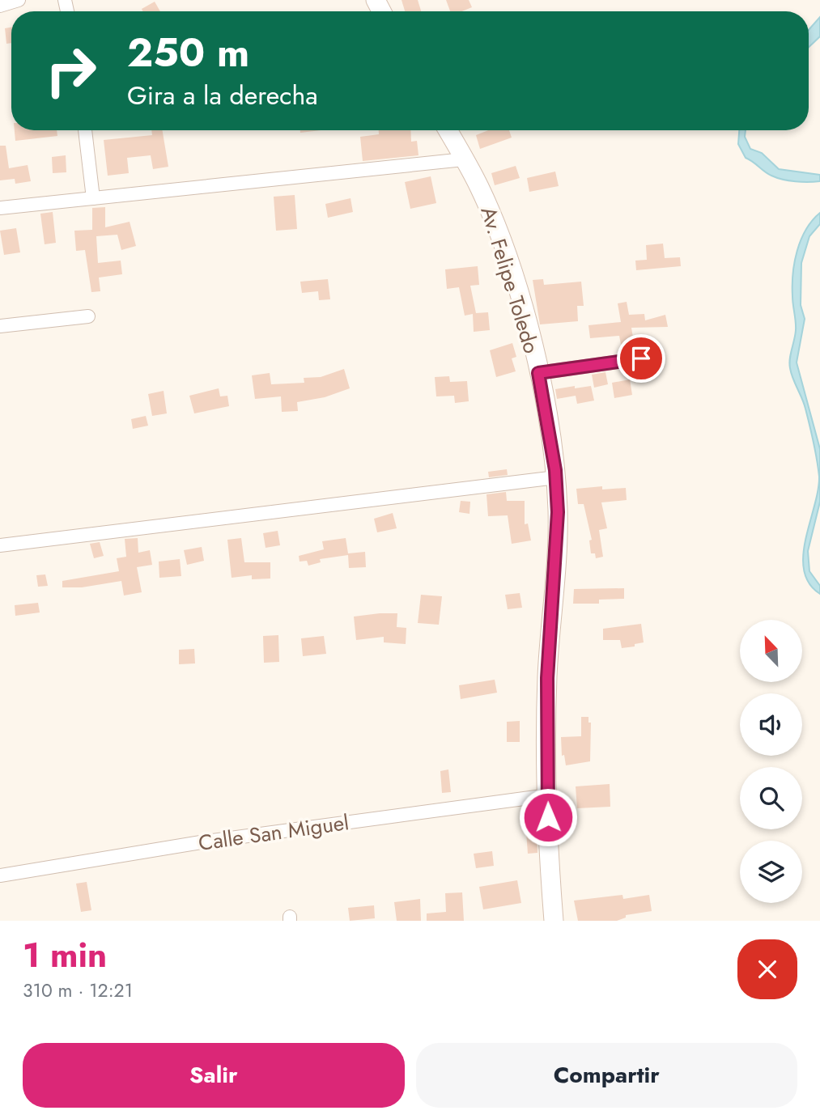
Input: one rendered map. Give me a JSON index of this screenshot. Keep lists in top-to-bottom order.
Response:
{
  "streets": {
    "main road": ["Av. Felipe Toledo"],
    "street": ["Calle San Miguel"]
  },
  "crossings": [
    ["Av. Felipe Toledo", "Calle San Miguel"]
  ],
  "north": "top left",
  "page": {
    "turn": ["250 m", "Gira a la derecha"],
    "heading": ["1 min", "310 m · 12:21"],
    "buttons": ["Salir", "Compartir"]
  }
}
